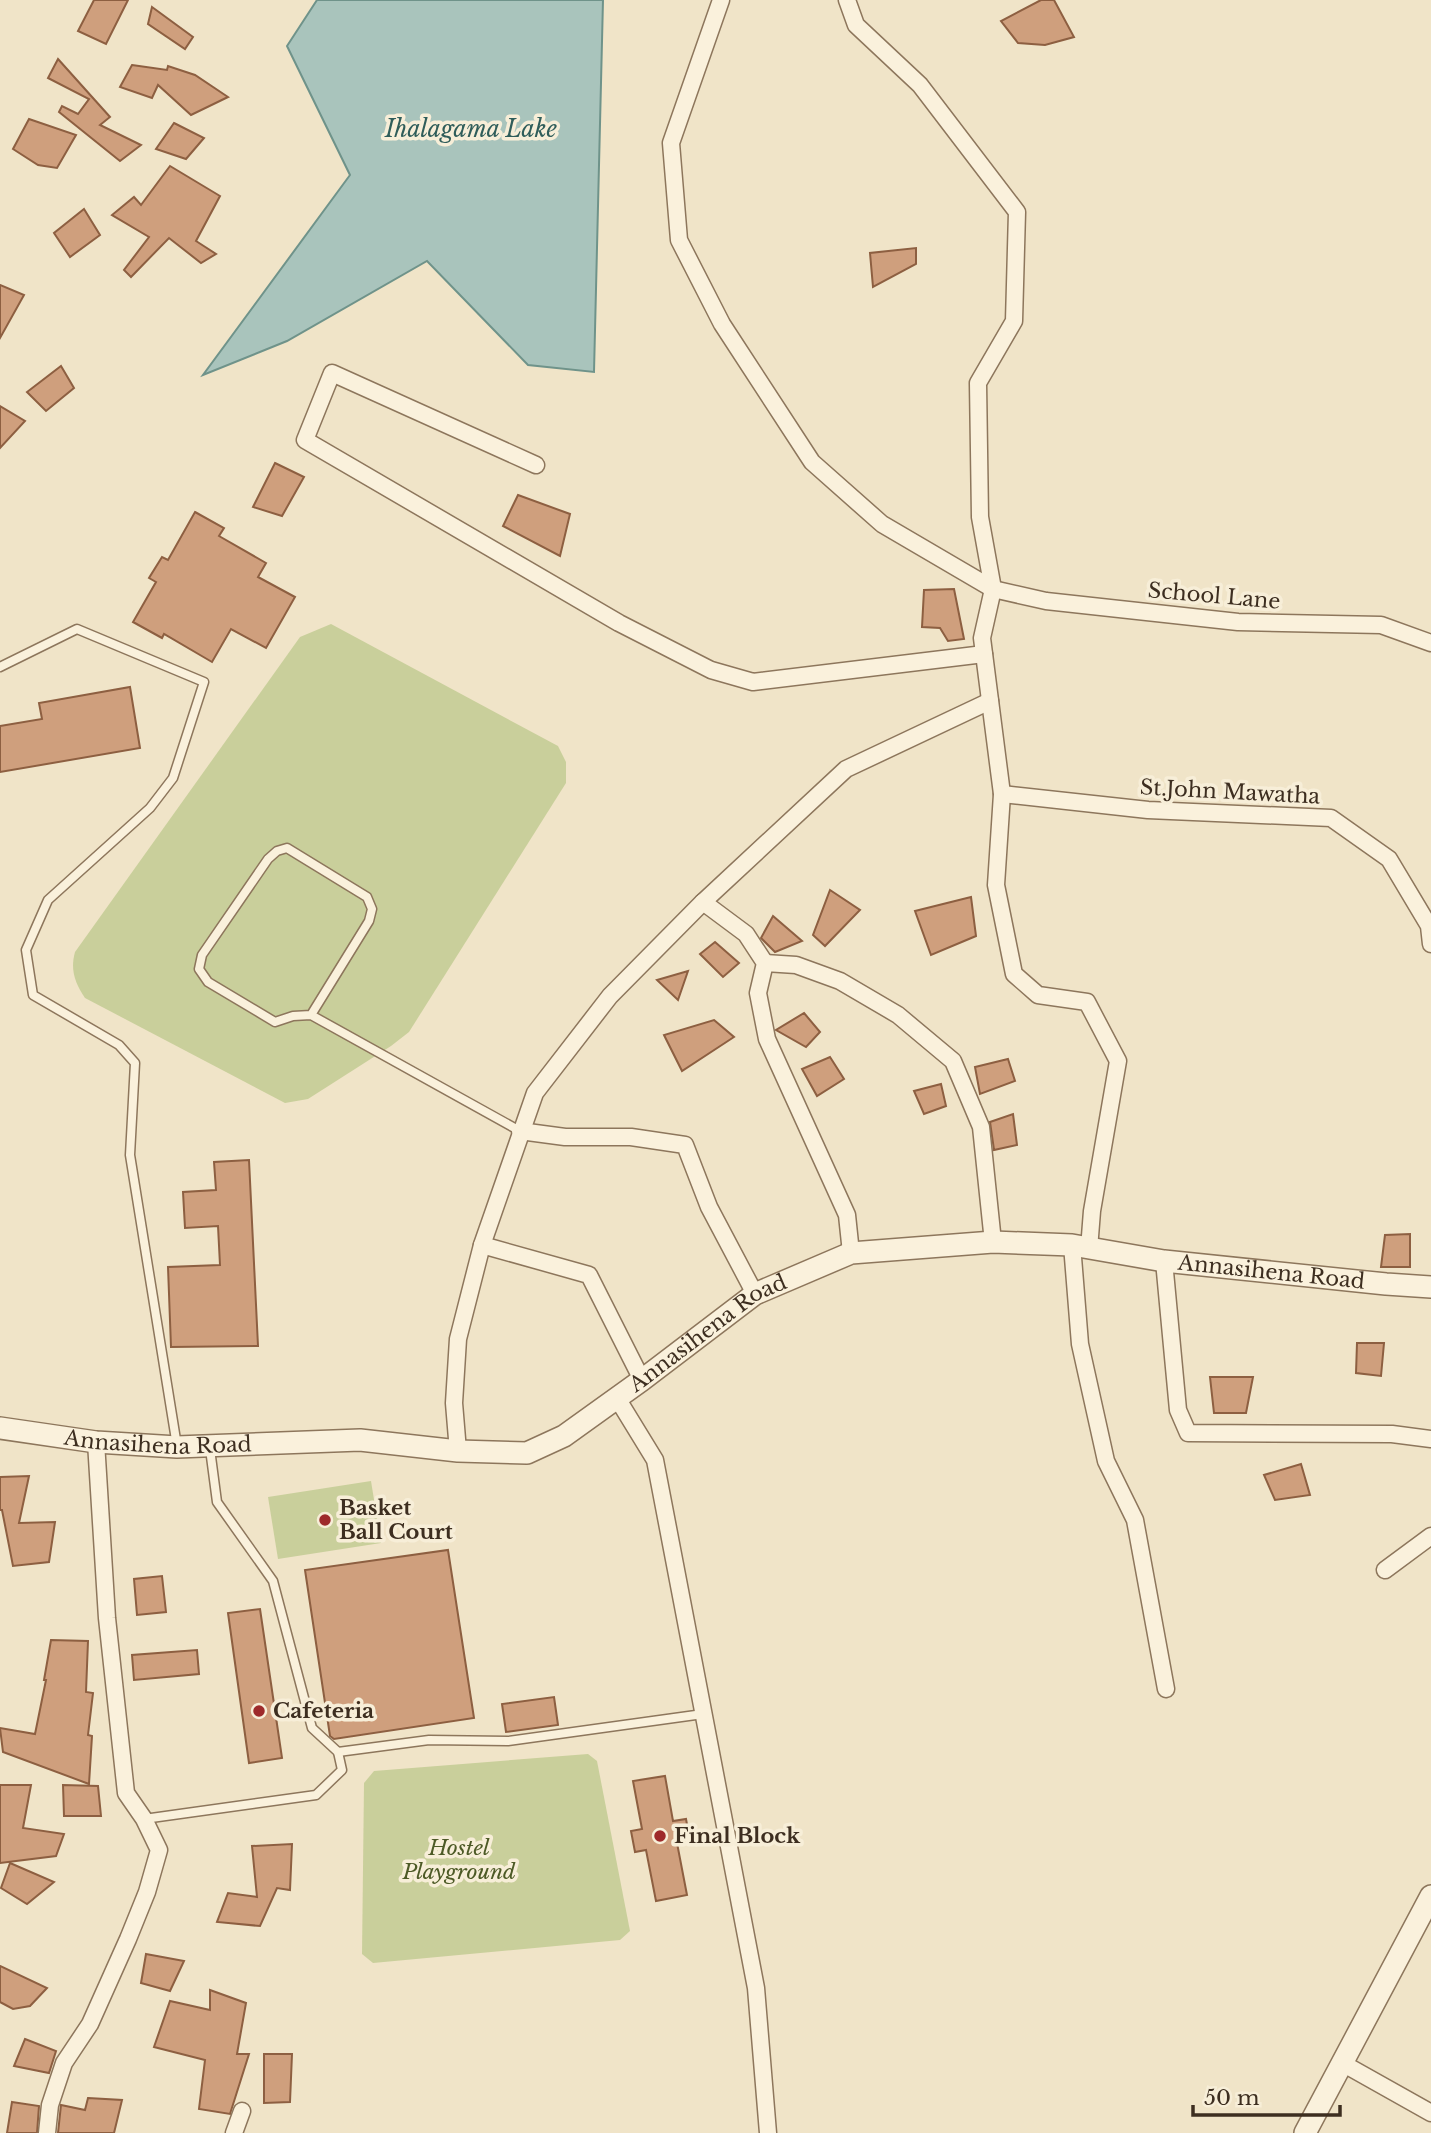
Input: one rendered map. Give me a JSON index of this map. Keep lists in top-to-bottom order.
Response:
{
  "streets": {
    "street": ["School Lane", "St.John Mawatha", "Annasihena Road"]
  },
  "water": ["Ihalagama Lake"],
  "parks": ["Hostel Playground"],
  "places": ["Basket Ball Court", "Cafeteria", "Final Block"],
  "scale_bar": "50 m"
}
